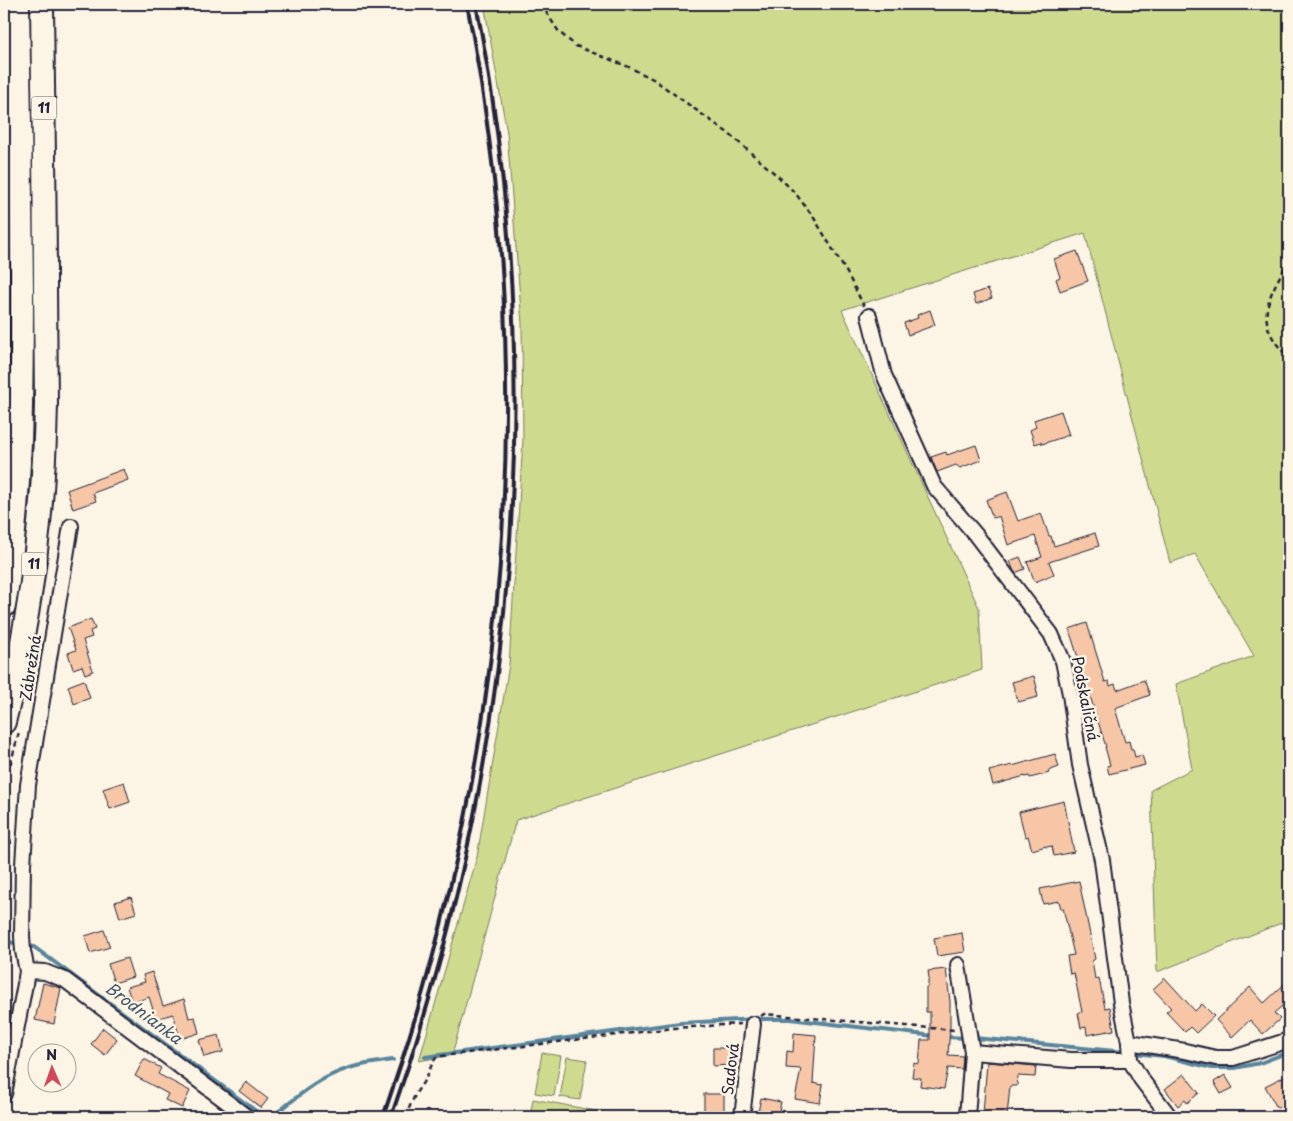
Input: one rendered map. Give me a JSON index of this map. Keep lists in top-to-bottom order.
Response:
{
  "streets": {
    "main road": ["11"],
    "street": ["Zábrežná", "Podskaličná", "Sadová"]
  },
  "water": ["Brodnianka"],
  "north": "top"
}
